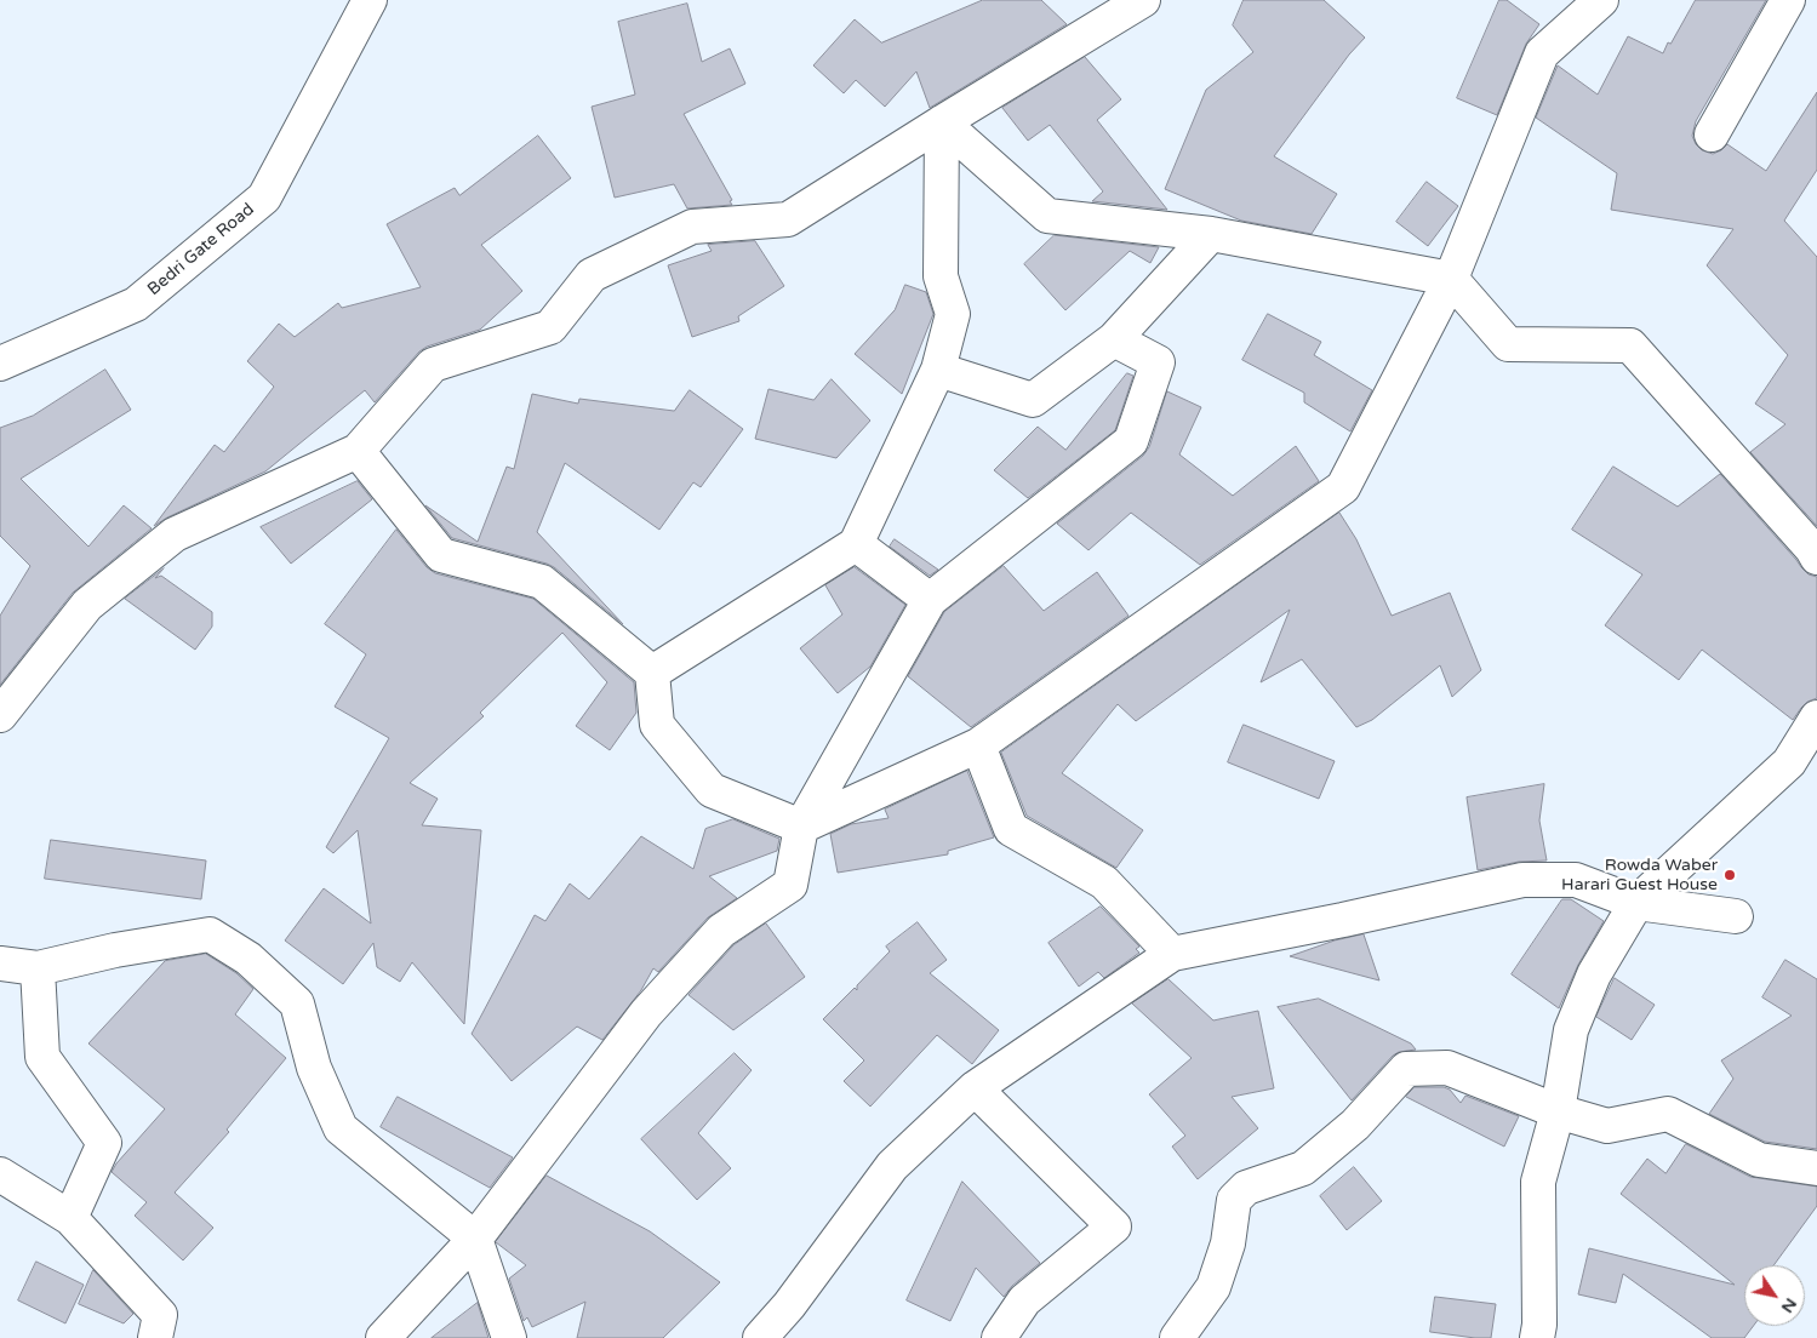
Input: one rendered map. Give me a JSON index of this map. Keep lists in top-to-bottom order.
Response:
{
  "streets": {
    "street": ["Bedri Gate Road"]
  },
  "places": ["Rowda Waber Harari Guest House"],
  "north": "bottom right"
}
